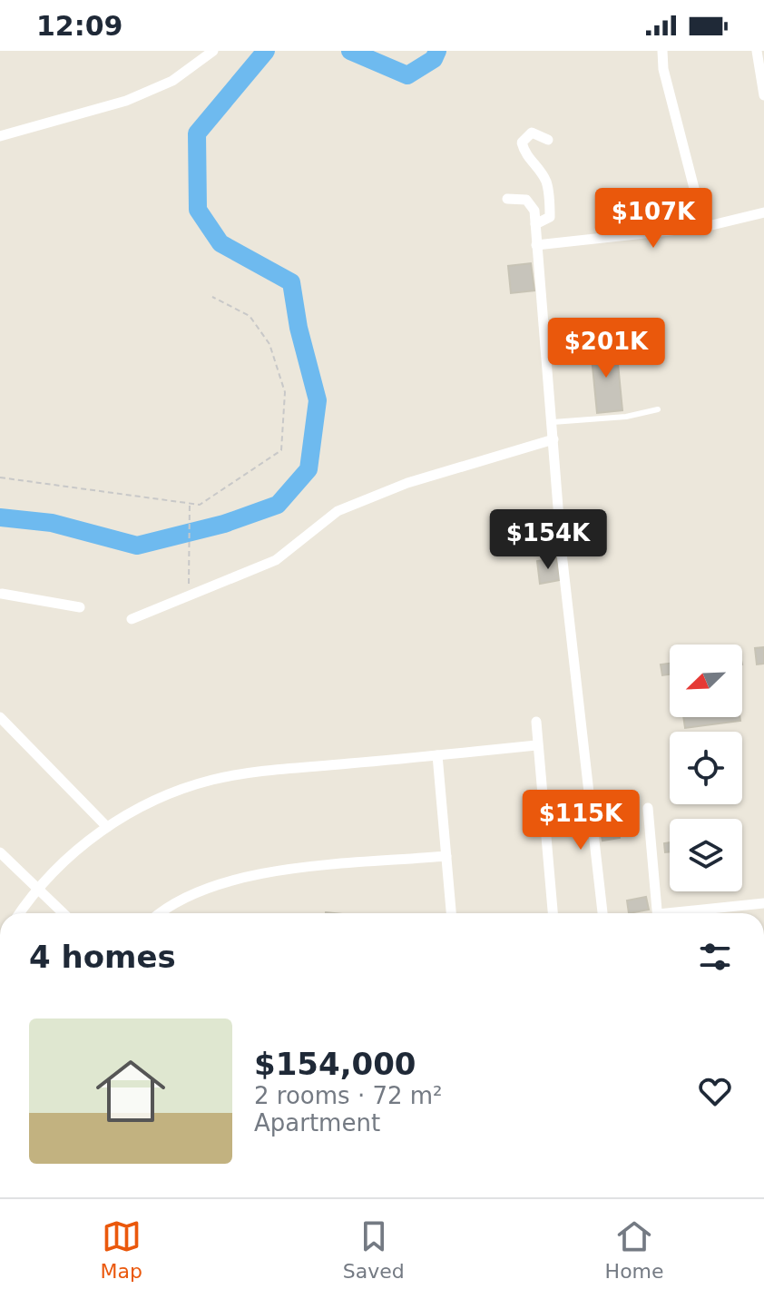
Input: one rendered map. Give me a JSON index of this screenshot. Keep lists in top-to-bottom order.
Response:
{
  "north": "bottom left",
  "page": {
    "status": "12:09",
    "price": [
      "$107K",
      "$201K",
      "$154K",
      "$115K"
    ],
    "heading": "4 homes",
    "list": [
      {
        "name": "$154,000",
        "note": "2 rooms · 72 m² · Apartment"
      }
    ],
    "tabs": ["Map", "Saved", "Home"]
  }
}
